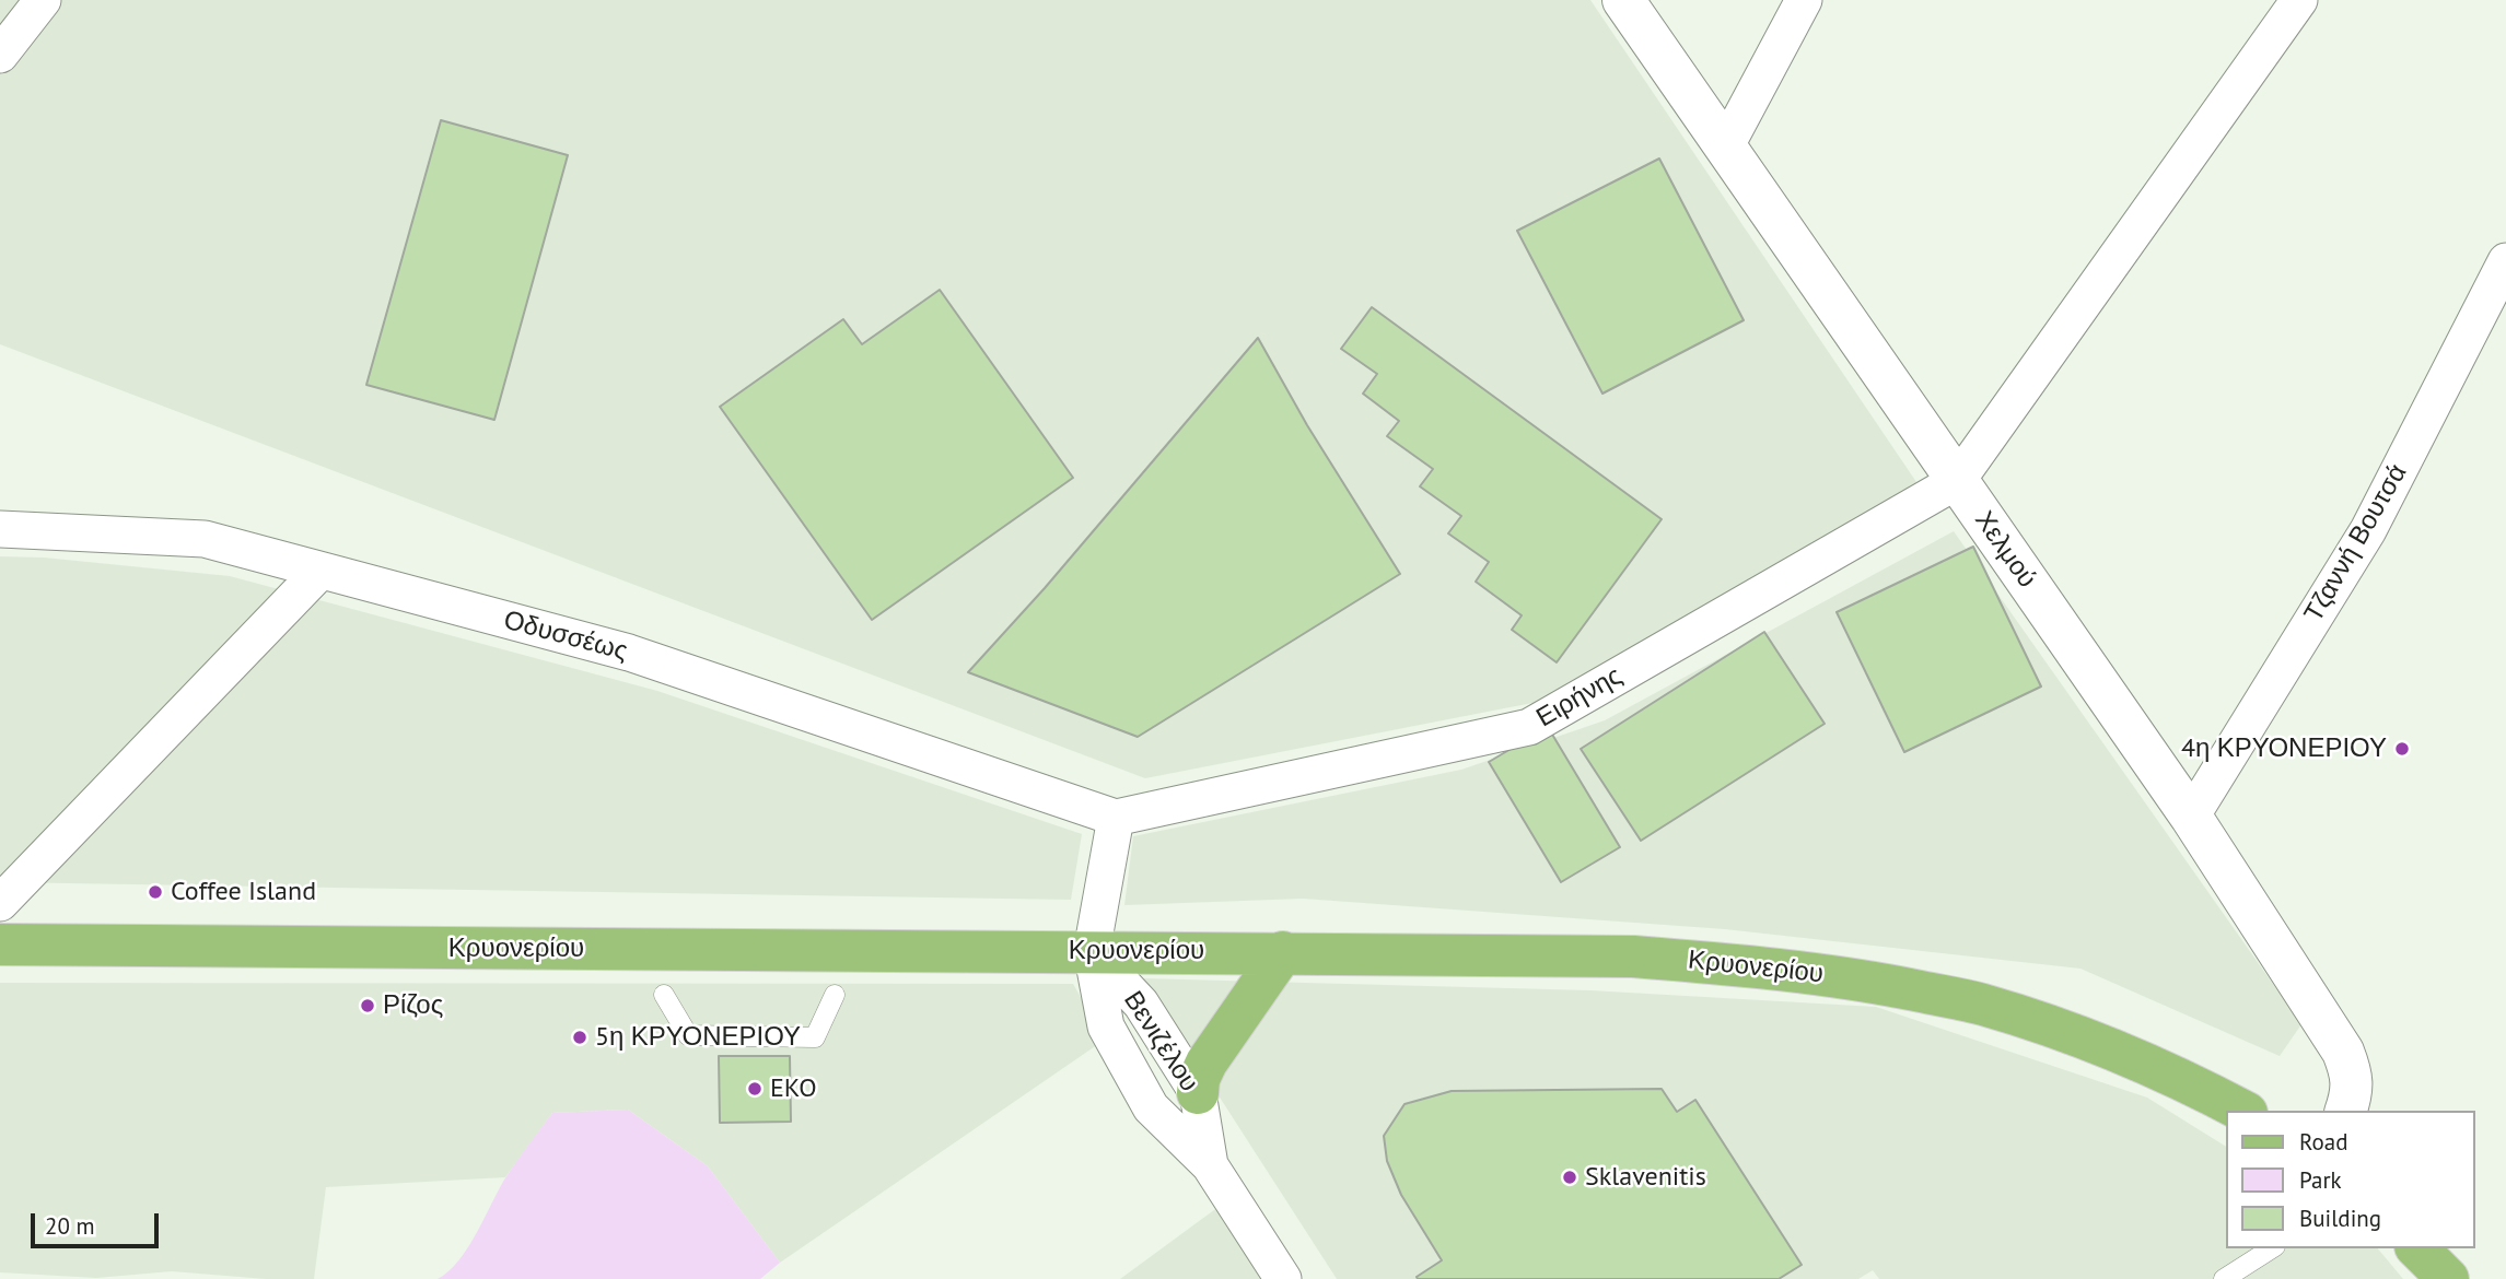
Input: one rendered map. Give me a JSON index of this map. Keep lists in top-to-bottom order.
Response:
{
  "streets": {
    "main road": ["Κρυονερίου"],
    "street": [
      "Τζαννή Βουτσά",
      "Χελμού",
      "Οδυσσέως",
      "Ειρήνης",
      "Βενιζέλου"
    ]
  },
  "crossings": [
    ["Τζαννή Βουτσά", "Χελμού"],
    ["Χελμού", "Ειρήνης"],
    ["Οδυσσέως", "Ειρήνης"],
    ["Κρυονερίου", "Βενιζέλου"]
  ],
  "places": [
    "4η ΚΡΥΟΝΕΡΙΟΥ",
    "Coffee Island",
    "Ρίζος",
    "5η ΚΡΥΟΝΕΡΙΟΥ",
    "EKO",
    "Sklavenitis"
  ],
  "legend": ["Road", "Park", "Building"],
  "scale_bar": "20 m"
}
